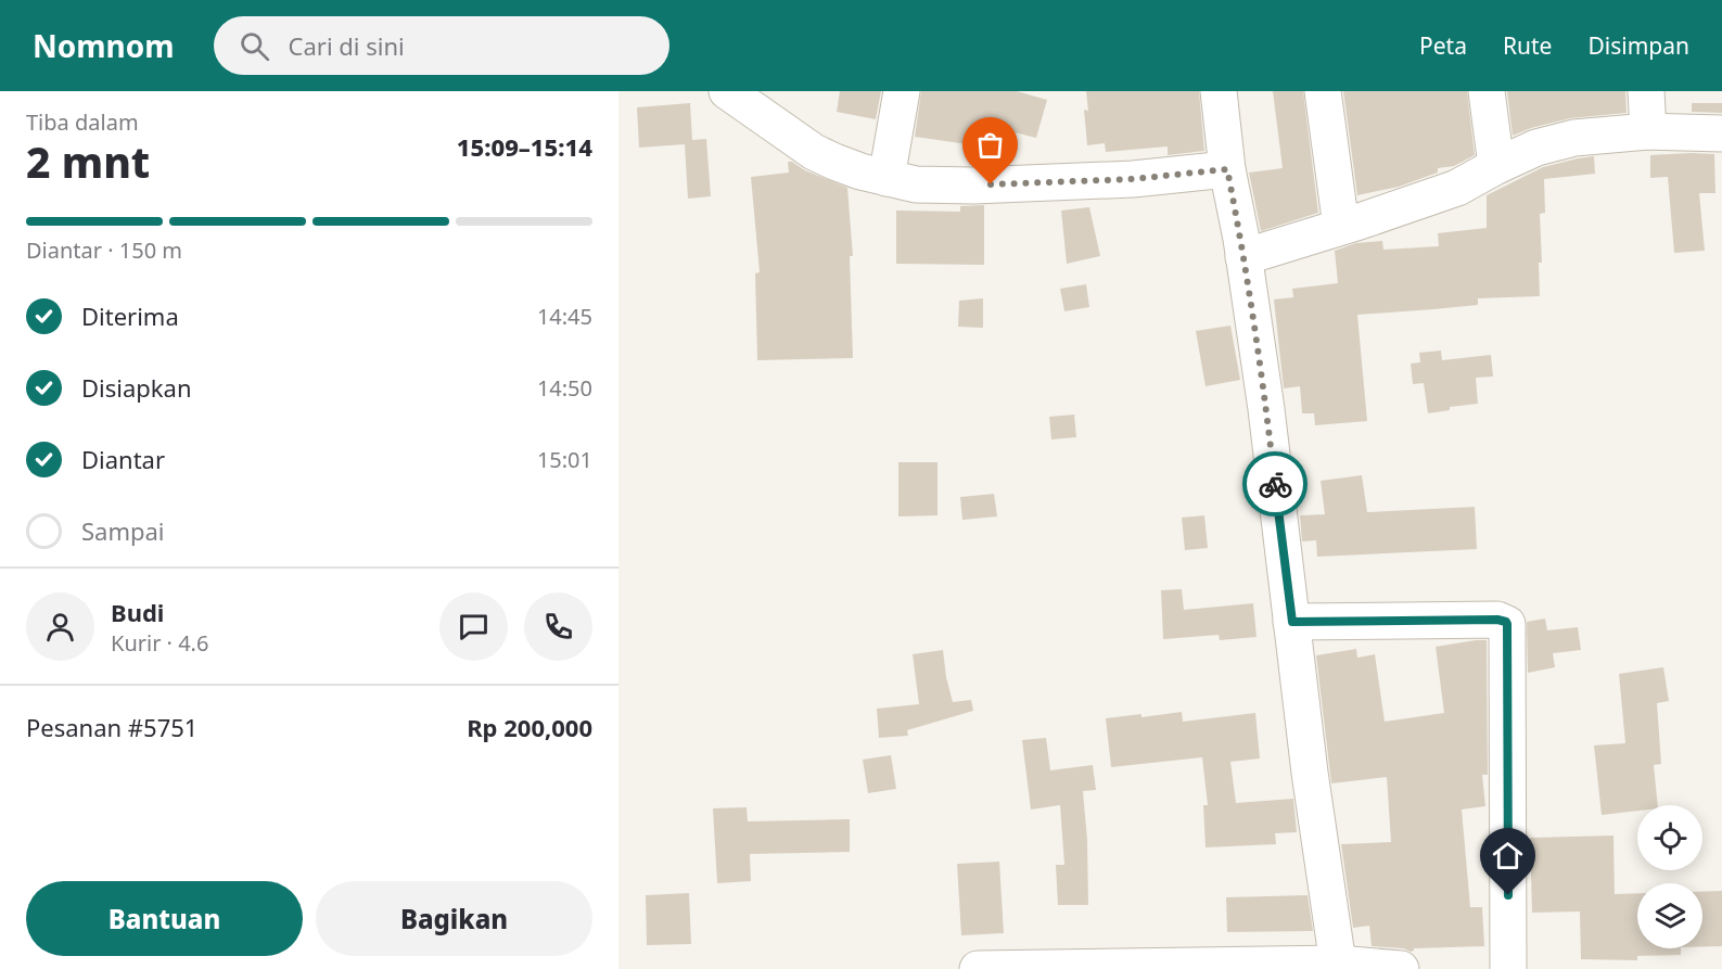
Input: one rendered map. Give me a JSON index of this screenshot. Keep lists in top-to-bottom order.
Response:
{
  "page": {
    "header": "Nomnom",
    "search": "Cari di sini",
    "nav": ["Peta", "Rute", "Disimpan"],
    "heading": ["2 mnt", "Tiba dalam", "15:09–15:14"],
    "panel": [
      "Budi",
      "Kurir · 4.6",
      "Pesanan #5751",
      "Rp 200,000"
    ],
    "bar": "Diantar · 150 m",
    "list": [
      ["Diterima", "14:45"],
      ["Disiapkan", "14:50"],
      ["Diantar", "15:01"],
      "Sampai"
    ],
    "buttons": ["Bantuan", "Bagikan"]
  }
}
